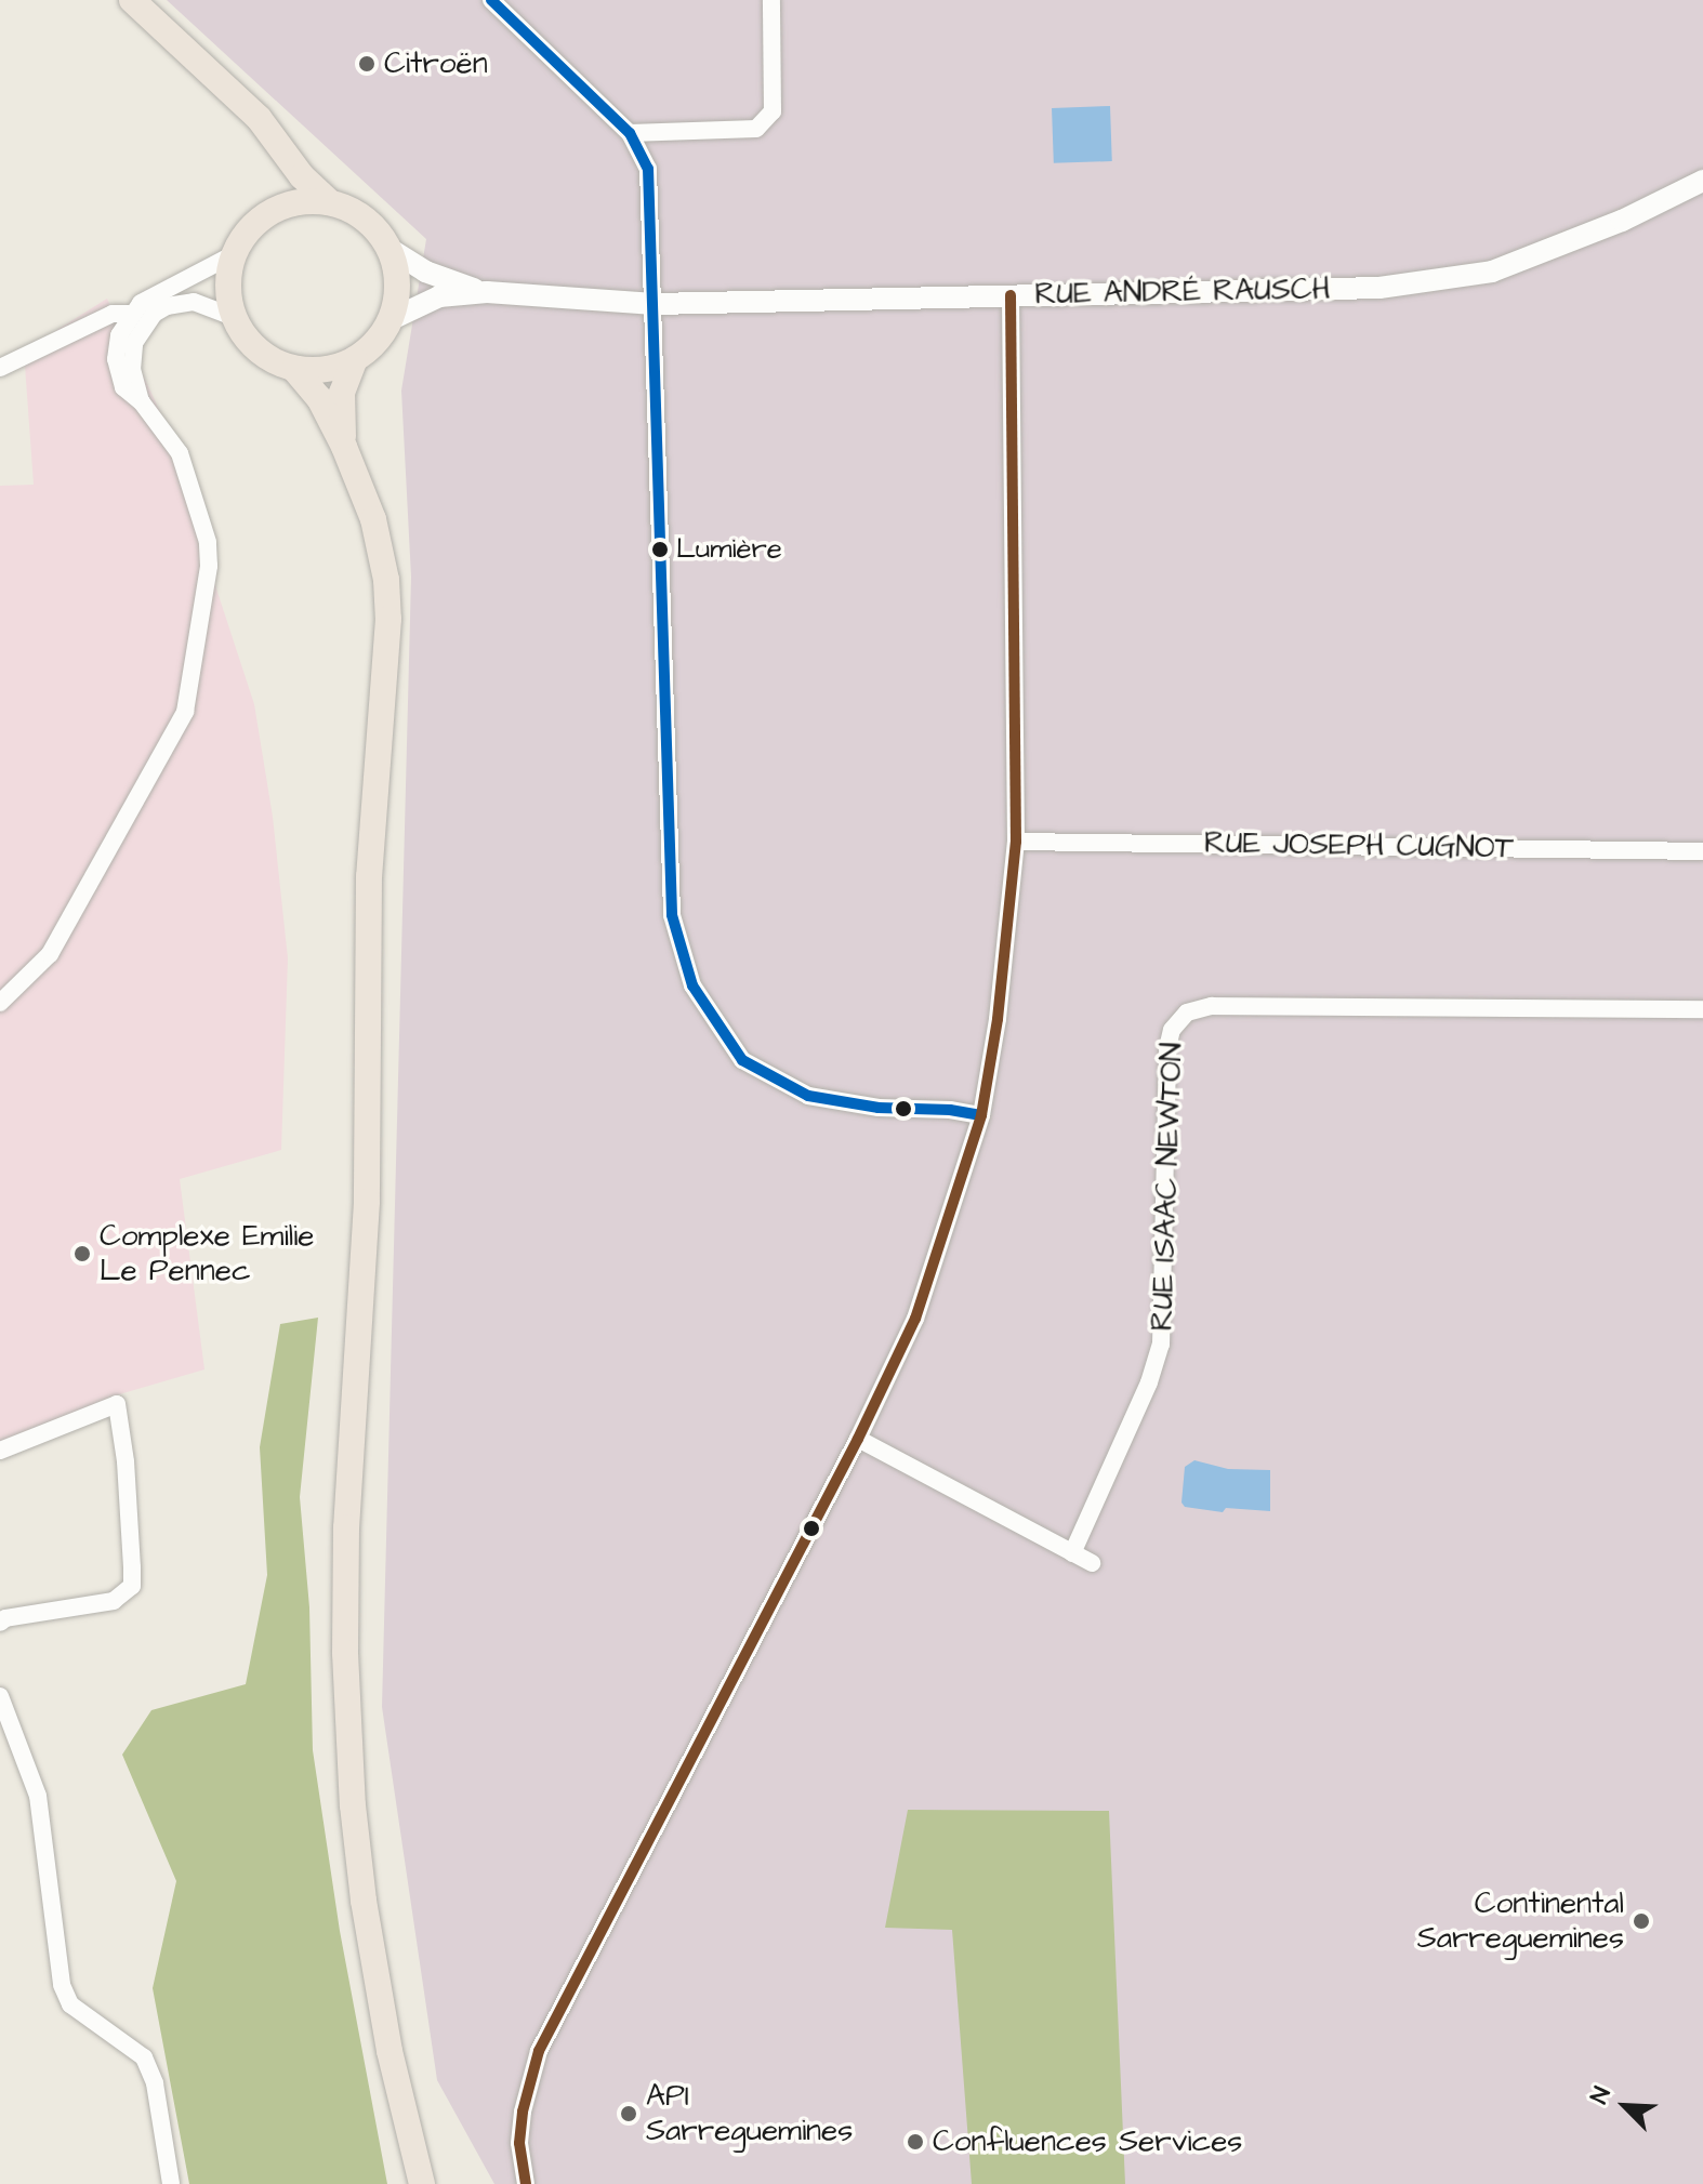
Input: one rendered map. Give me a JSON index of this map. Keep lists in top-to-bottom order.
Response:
{
  "streets": {
    "street": ["RUE ANDRÉ RAUSCH", "RUE JOSEPH CUGNOT", "RUE ISAAC NEWTON"]
  },
  "places": [
    "Citroën",
    "Lumière",
    "Complexe Emilie Le Pennec",
    "Continental Sarreguemines",
    "API Sarreguemines",
    "Confluences Services"
  ],
  "north": "top left"
}
